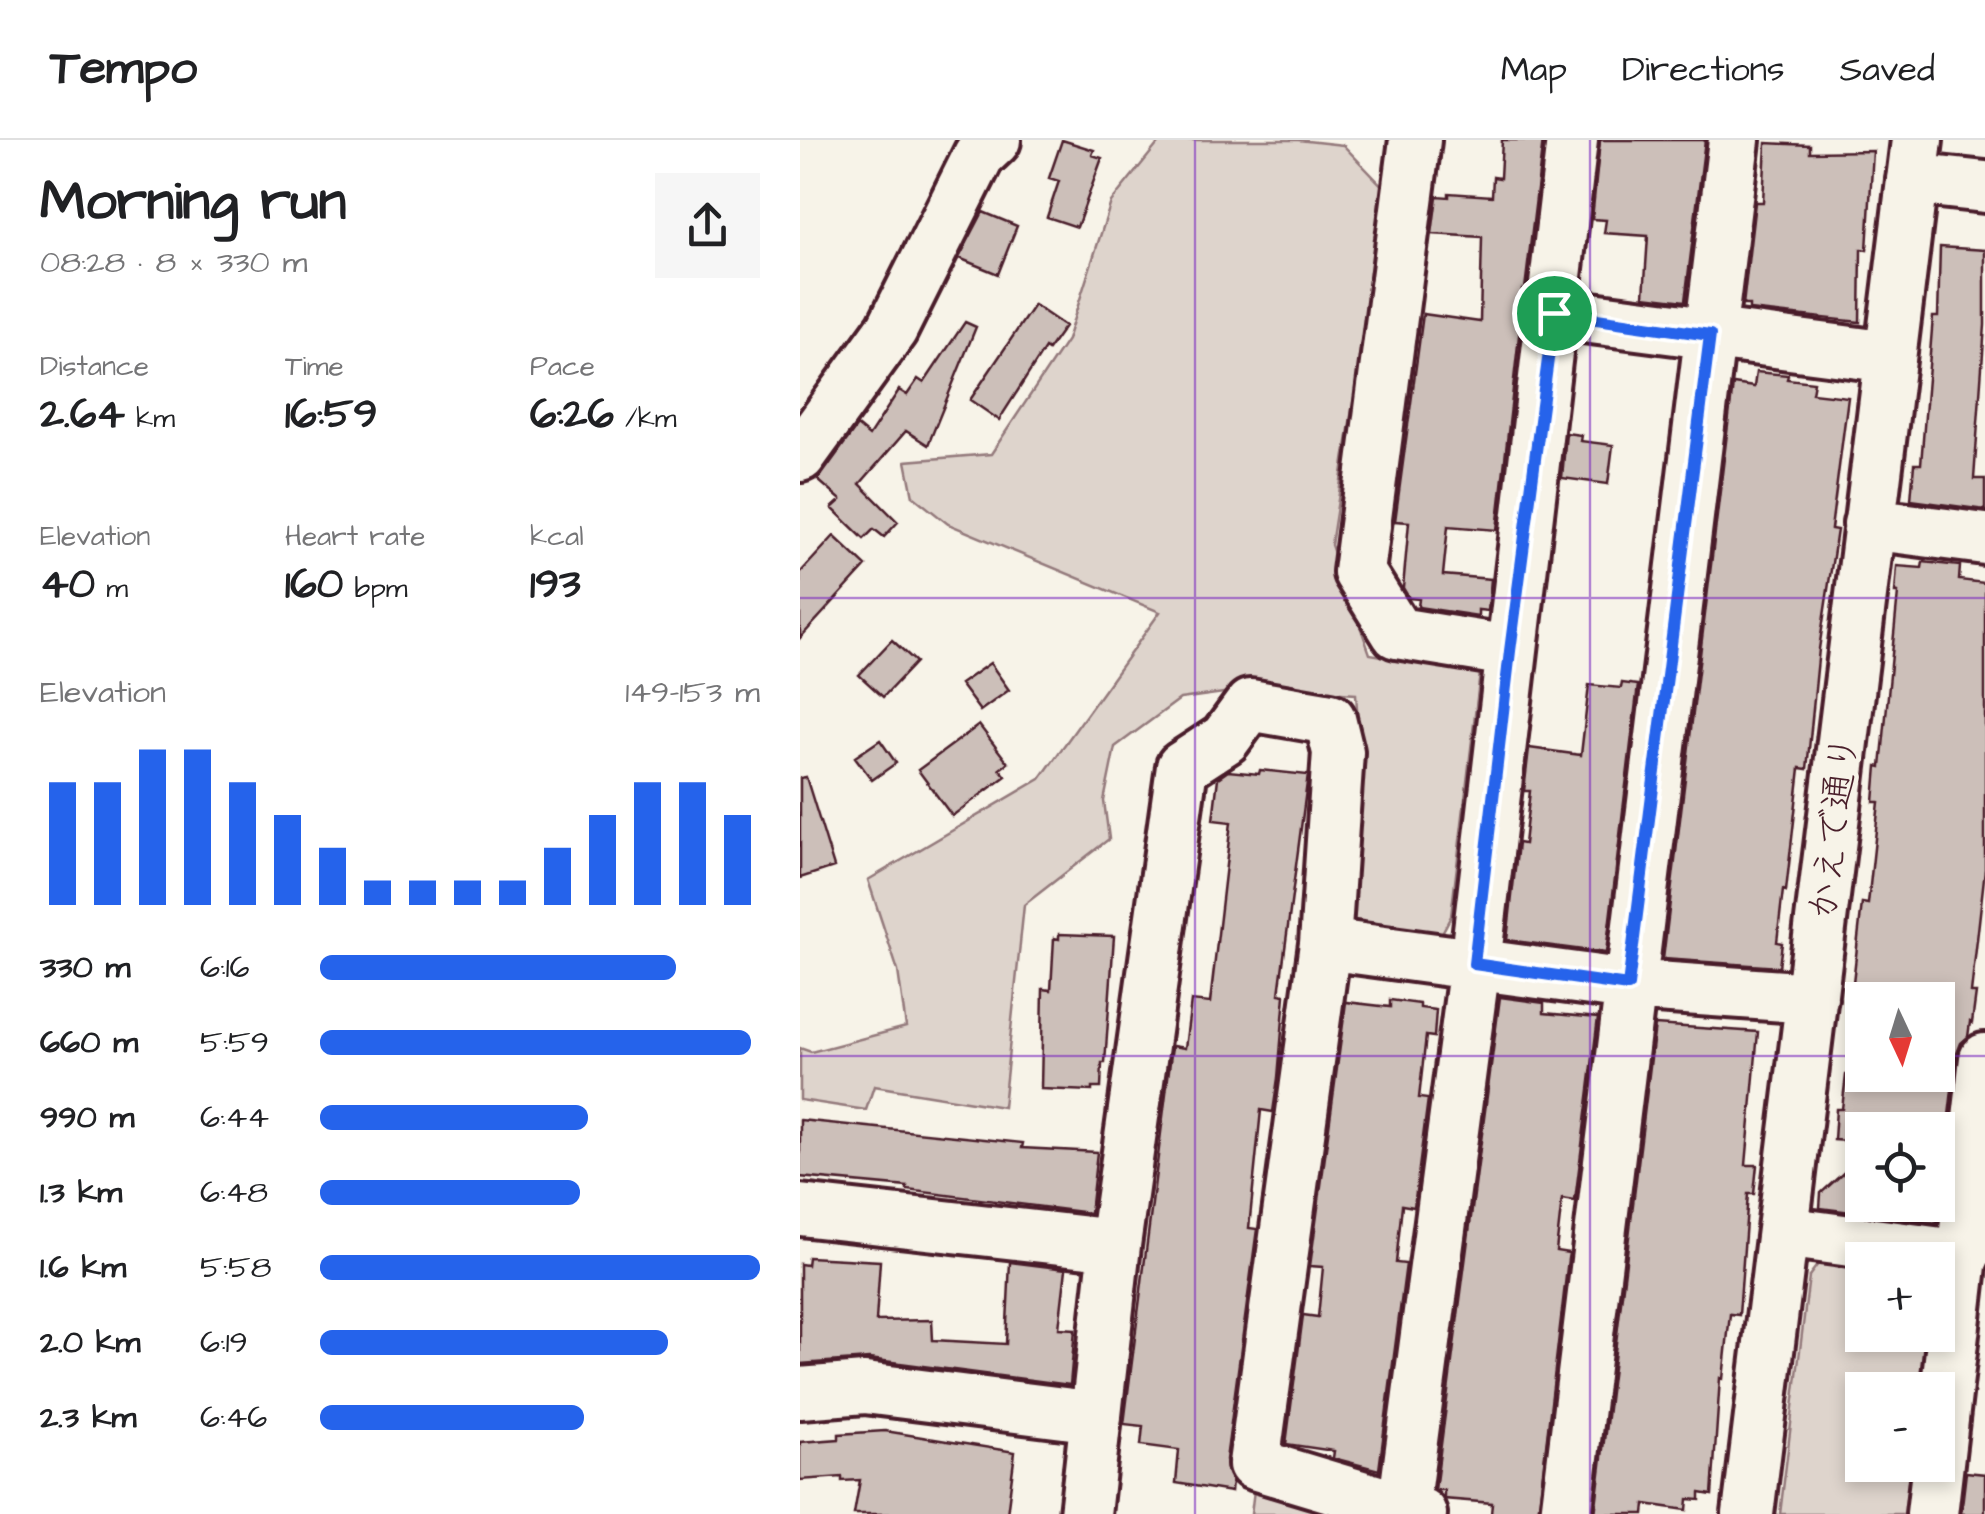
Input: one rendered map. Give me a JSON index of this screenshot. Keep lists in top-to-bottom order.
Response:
{
  "streets": {
    "street": ["かえで通り"]
  },
  "north": "bottom",
  "page": {
    "header": "Tempo",
    "nav": ["Map", "Directions", "Saved"],
    "heading": ["Morning run", "08:28 · 8 × 330 m"],
    "stats": [
      ["Distance", "2.64 km"],
      ["Time", "16:59"],
      ["Pace", "6:26 /km"],
      ["Elevation", "40 m"],
      ["Heart rate", "160 bpm"],
      ["kcal", "193"]
    ],
    "chart": ["Elevation", "149–153 m"],
    "list": [
      {
        "name": "330 m",
        "note": "6:16"
      },
      {
        "name": "660 m",
        "note": "5:59"
      },
      {
        "name": "990 m",
        "note": "6:44"
      },
      {
        "name": "1.3 km",
        "note": "6:48"
      },
      {
        "name": "1.6 km",
        "note": "5:58"
      },
      {
        "name": "2.0 km",
        "note": "6:19"
      },
      {
        "name": "2.3 km",
        "note": "6:46"
      }
    ],
    "map_buttons": ["+", "−"]
  }
}
